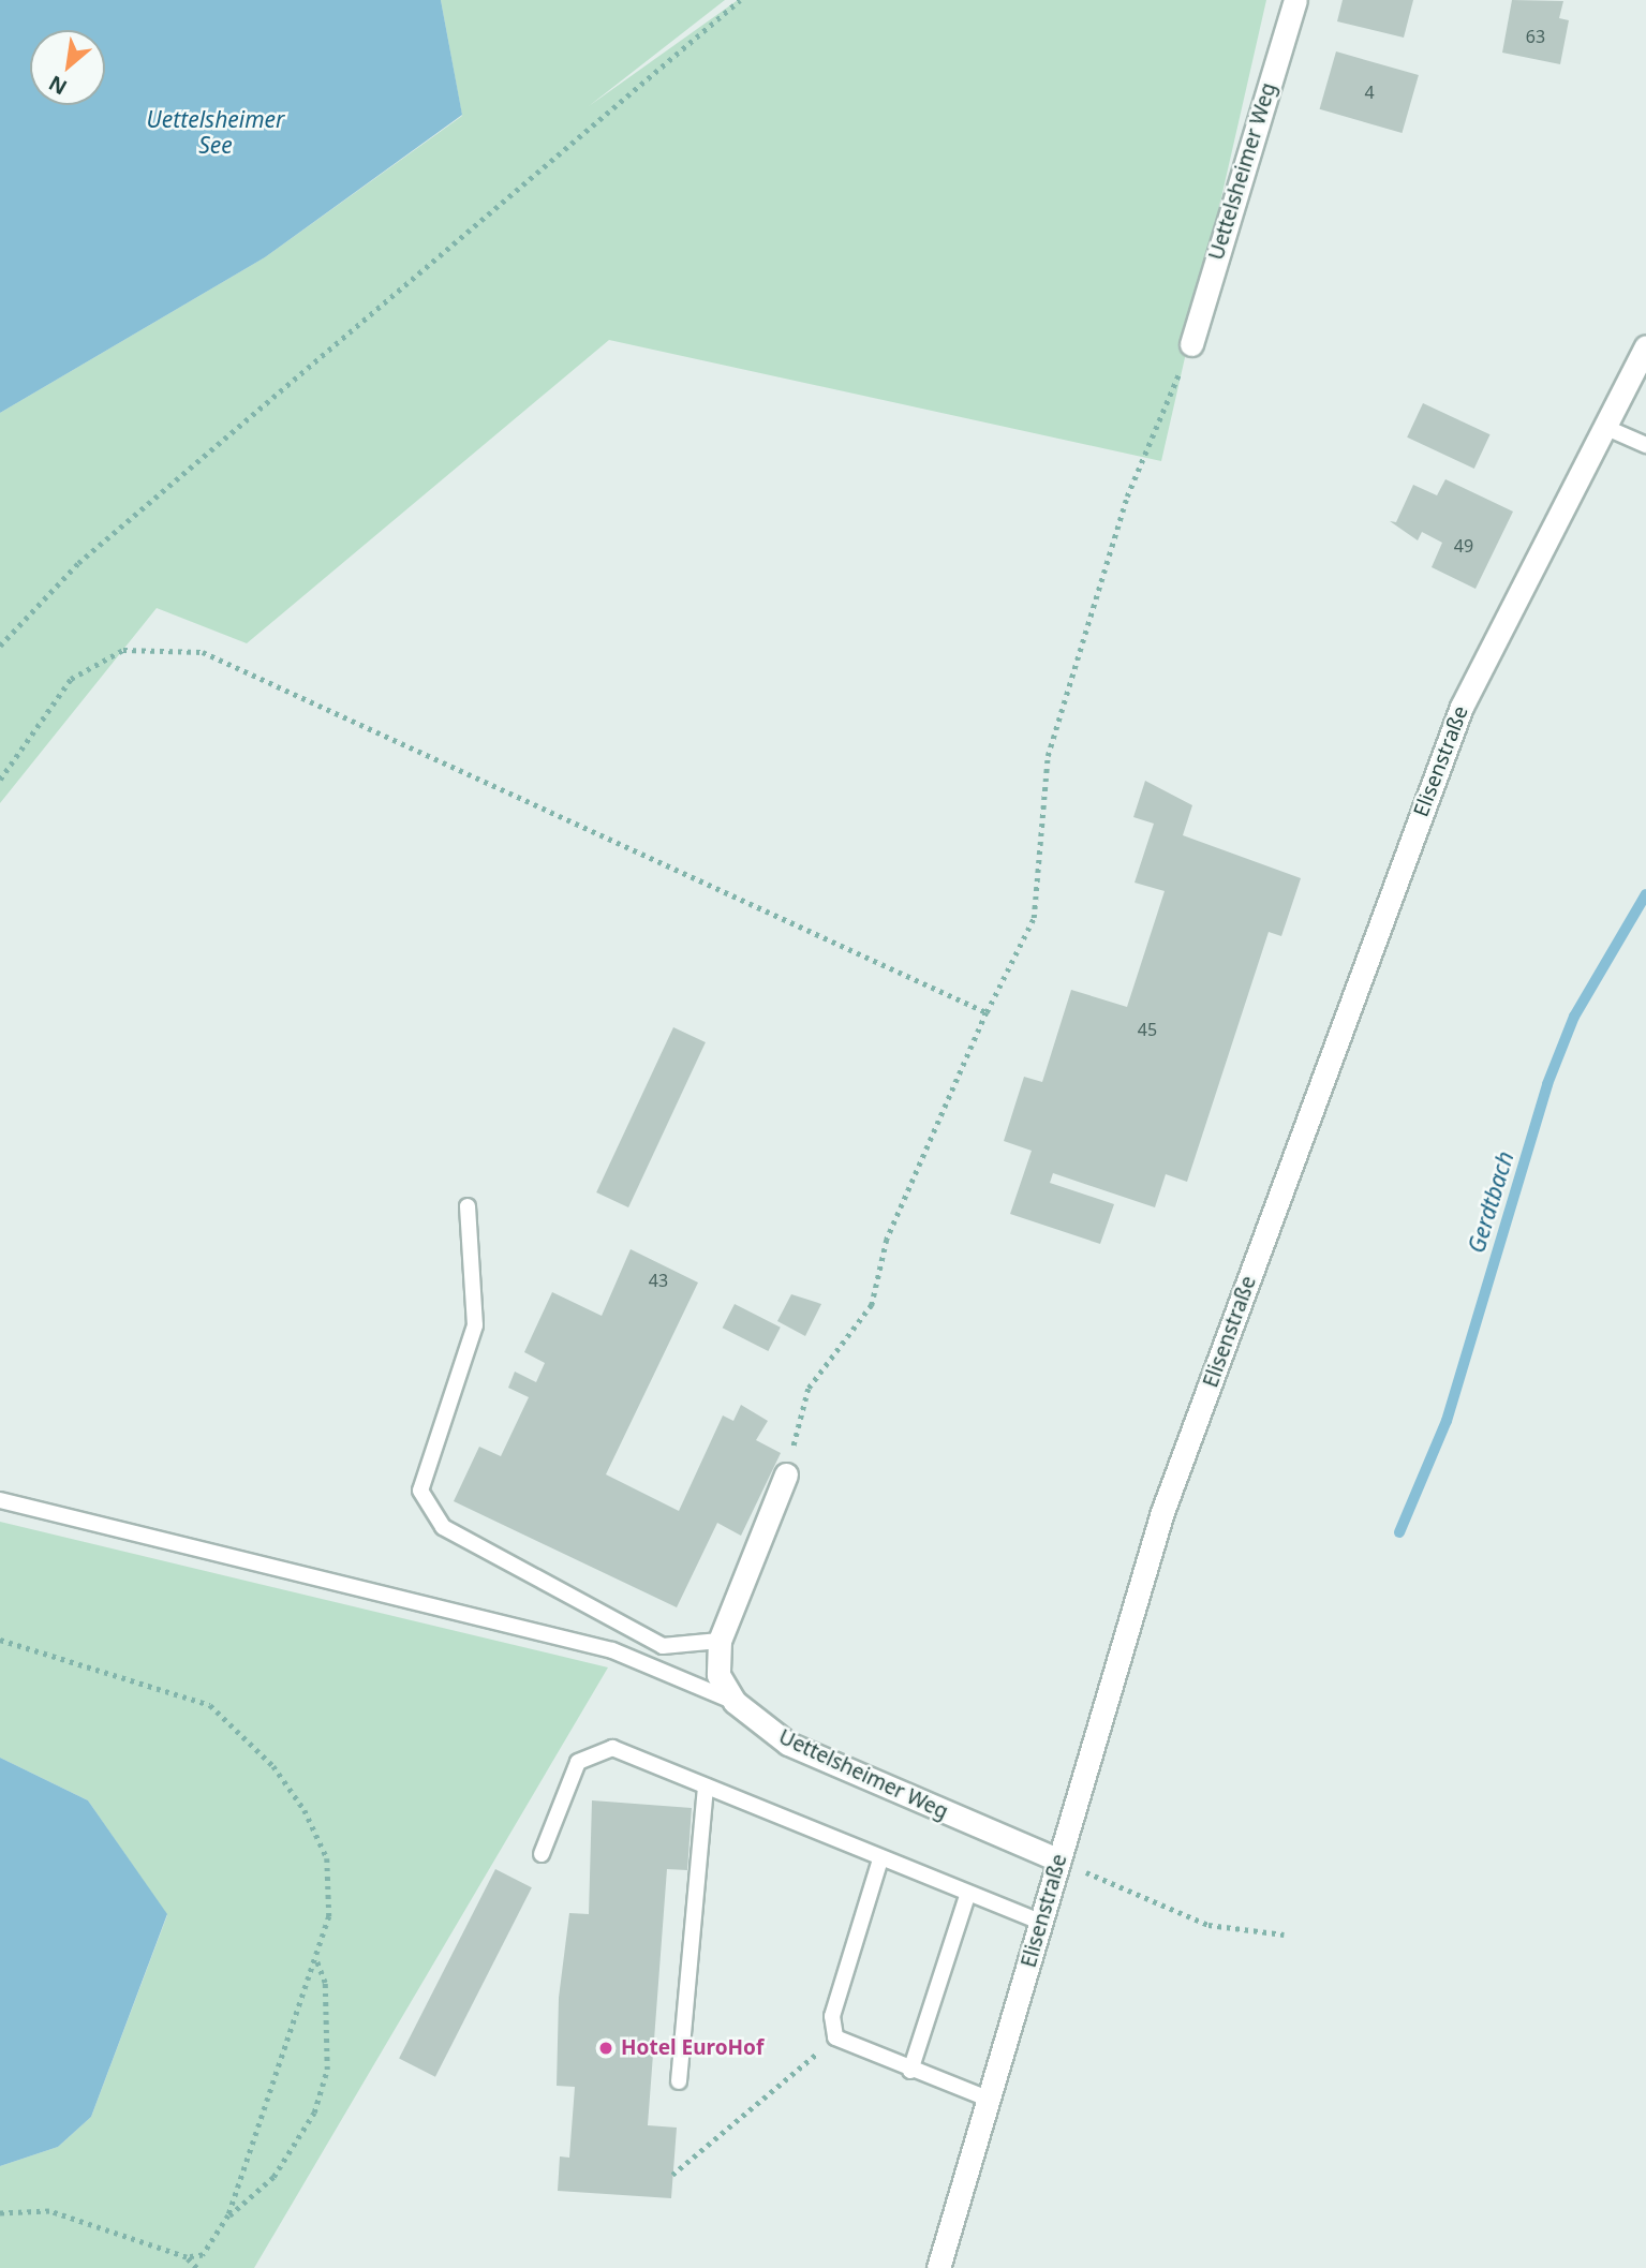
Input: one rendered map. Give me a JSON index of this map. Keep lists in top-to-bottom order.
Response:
{
  "streets": {
    "street": ["Uettelsheimer Weg", "Elisenstraße"]
  },
  "crossings": [
    ["Uettelsheimer Weg", "Elisenstraße"]
  ],
  "water": ["Uettelsheimer See", "Gerdtbach"],
  "places": ["Hotel EuroHof"],
  "house_numbers": [
    "63",
    "4",
    "49",
    "45",
    "43"
  ],
  "north": "bottom left"
}
